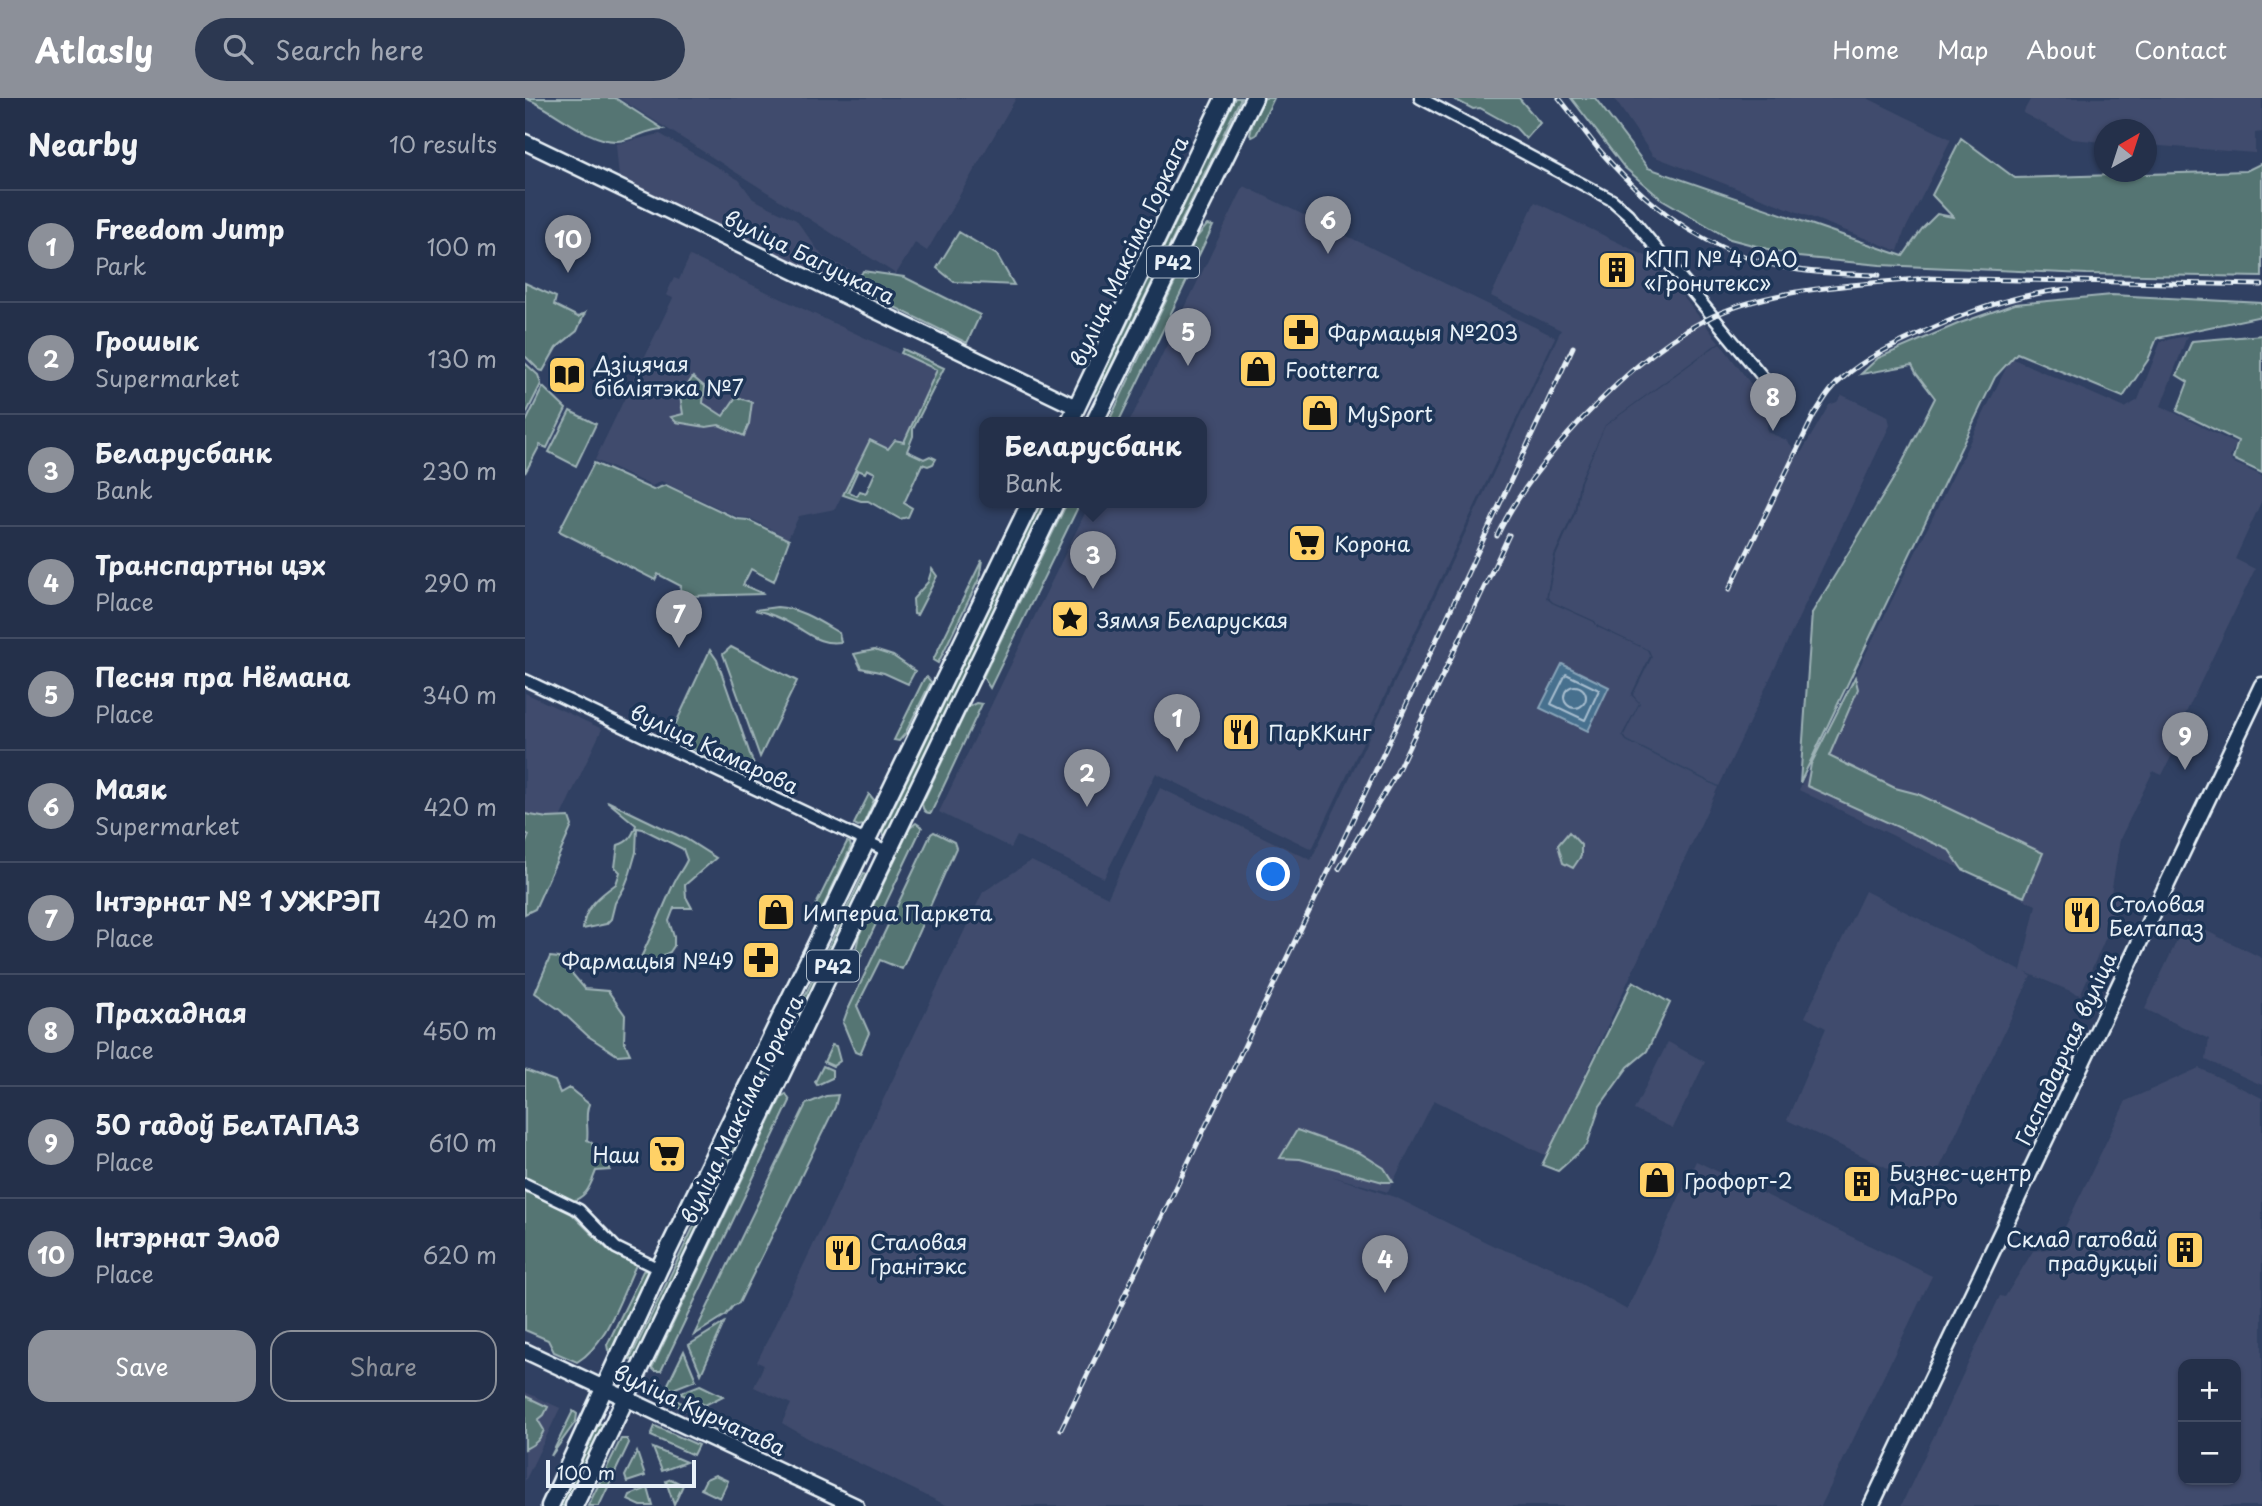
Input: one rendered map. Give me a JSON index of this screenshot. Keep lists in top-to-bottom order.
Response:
{
  "streets": {
    "main road": [
      "вуліца Максіма Горкага",
      "вуліца Багуцкага",
      "Р42",
      "Гаспадарчая вуліца",
      "вуліца Курчатава"
    ],
    "street": ["вуліца Камарова"]
  },
  "crossings": [
    ["вуліца Максіма Горкага", "вуліца Багуцкага"],
    ["вуліца Максіма Горкага", "вуліца Камарова"],
    ["вуліца Максіма Горкага", "вуліца Курчатава"]
  ],
  "places": {
    "building": ["КПП № 4 ОАО «Гронитекс»", "Бизнес-центр МаРРо", "Склад гатовай прадукцыі"],
    "pharmacy": ["Фармацыя №203", "Фармацыя №49"],
    "shop": [
      "Footterra",
      "MySport",
      "Империа Паркета",
      "Грофорт-2"
    ],
    "library": ["Дзіцячая бібліятэка №7"],
    "supermarket": ["Корона", "Наш"],
    "place": ["Зямля Беларуская"],
    "restaurant": ["ПарККинг", "Столовая Белтапаз", "Сталовая Гранітэкс"]
  },
  "scale_bar": "100 m",
  "north": "top right",
  "page": {
    "header": "Atlasly",
    "search": "Search here",
    "nav": [
      "Home",
      "Map",
      "About",
      "Contact"
    ],
    "heading": ["Nearby", "10 results"],
    "list": [
      {
        "mark": "1",
        "name": "Freedom Jump",
        "note": "Park",
        "value": "100 m"
      },
      {
        "mark": "2",
        "name": "Грошык",
        "note": "Supermarket",
        "value": "130 m"
      },
      {
        "mark": "3",
        "name": "Беларусбанк",
        "note": "Bank",
        "value": "230 m"
      },
      {
        "mark": "4",
        "name": "Транспартны цэх",
        "note": "Place",
        "value": "290 m"
      },
      {
        "mark": "5",
        "name": "Песня пра Нёмана",
        "note": "Place",
        "value": "340 m"
      },
      {
        "mark": "6",
        "name": "Маяк",
        "note": "Supermarket",
        "value": "420 m"
      },
      {
        "mark": "7",
        "name": "Інтэрнат № 1 УЖРЭП",
        "note": "Place",
        "value": "420 m"
      },
      {
        "mark": "8",
        "name": "Прахадная",
        "note": "Place",
        "value": "450 m"
      },
      {
        "mark": "9",
        "name": "50 гадоў БелТАПАЗ",
        "note": "Place",
        "value": "610 m"
      },
      {
        "mark": "10",
        "name": "Інтэрнат Элод",
        "note": "Place",
        "value": "620 m"
      }
    ],
    "pins": [
      "6",
      "10",
      "5",
      "8",
      "3",
      "7",
      "1",
      "9",
      "2",
      "4"
    ],
    "popup": ["Беларусбанк", "Bank"],
    "buttons": ["Save", "Share"],
    "map_buttons": ["+", "−"],
    "scale": "100 m"
  }
}
